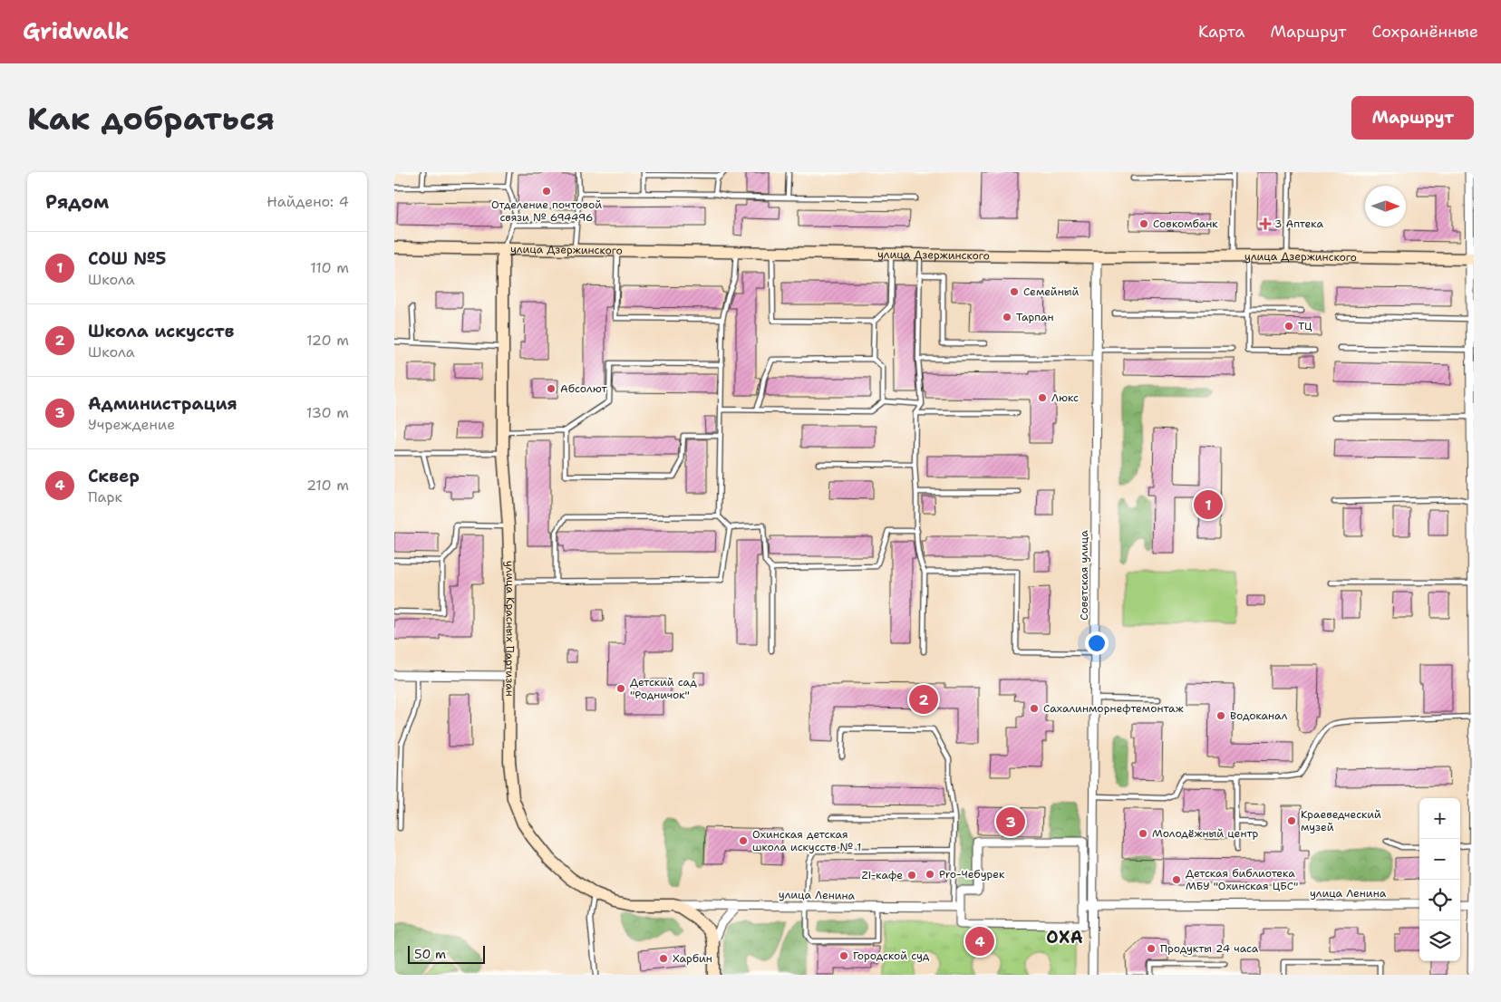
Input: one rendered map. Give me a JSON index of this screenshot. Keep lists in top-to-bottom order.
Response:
{
  "streets": {
    "street": [
      "улица Дзержинского",
      "Советская улица",
      "улица Красных Партизан",
      "улица Ленина"
    ]
  },
  "crossings": [
    ["улица Дзержинского", "Советская улица"],
    ["улица Дзержинского", "улица Красных Партизан"],
    ["Советская улица", "улица Ленина"],
    ["улица Красных Партизан", "улица Ленина"]
  ],
  "districts": ["ОХА"],
  "places": {
    "other": [
      "Отделение почтовой связи № 694496",
      "Совкомбанк",
      "Семейный",
      "Тарпан",
      "ТЦ",
      "Абсолют",
      "Люкс",
      "Детский сад \"Родничок\"",
      "Сахалинморнефтемонтаж",
      "Водоканал",
      "Краеведческий музей",
      "Молодёжный центр",
      "Охинская детская школа искусств № 1",
      "Pro-Чебурек",
      "Zi-кафе",
      "Детская библиотека МБУ \"Охинская ЦБС\"",
      "Продукты 24 часа",
      "Городской суд",
      "Харбин"
    ],
    "health": ["3 Аптека"]
  },
  "scale_bar": "50 m",
  "north": "right",
  "page": {
    "header": "Gridwalk",
    "nav": ["Карта", "Маршрут", "Сохранённые"],
    "buttons": "Маршрут",
    "title": "Как добраться",
    "heading": ["Рядом", "Найдено: 4"],
    "list": [
      {
        "mark": "1",
        "name": "СОШ №5",
        "note": "Школа",
        "value": "110 m"
      },
      {
        "mark": "2",
        "name": "Школа искусств",
        "note": "Школа",
        "value": "120 m"
      },
      {
        "mark": "3",
        "name": "Администрация",
        "note": "Учреждение",
        "value": "130 m"
      },
      {
        "mark": "4",
        "name": "Сквер",
        "note": "Парк",
        "value": "210 m"
      }
    ],
    "pins": [
      "1",
      "2",
      "3",
      "4"
    ],
    "map_buttons": ["+", "−"],
    "scale": "50 m"
  }
}
